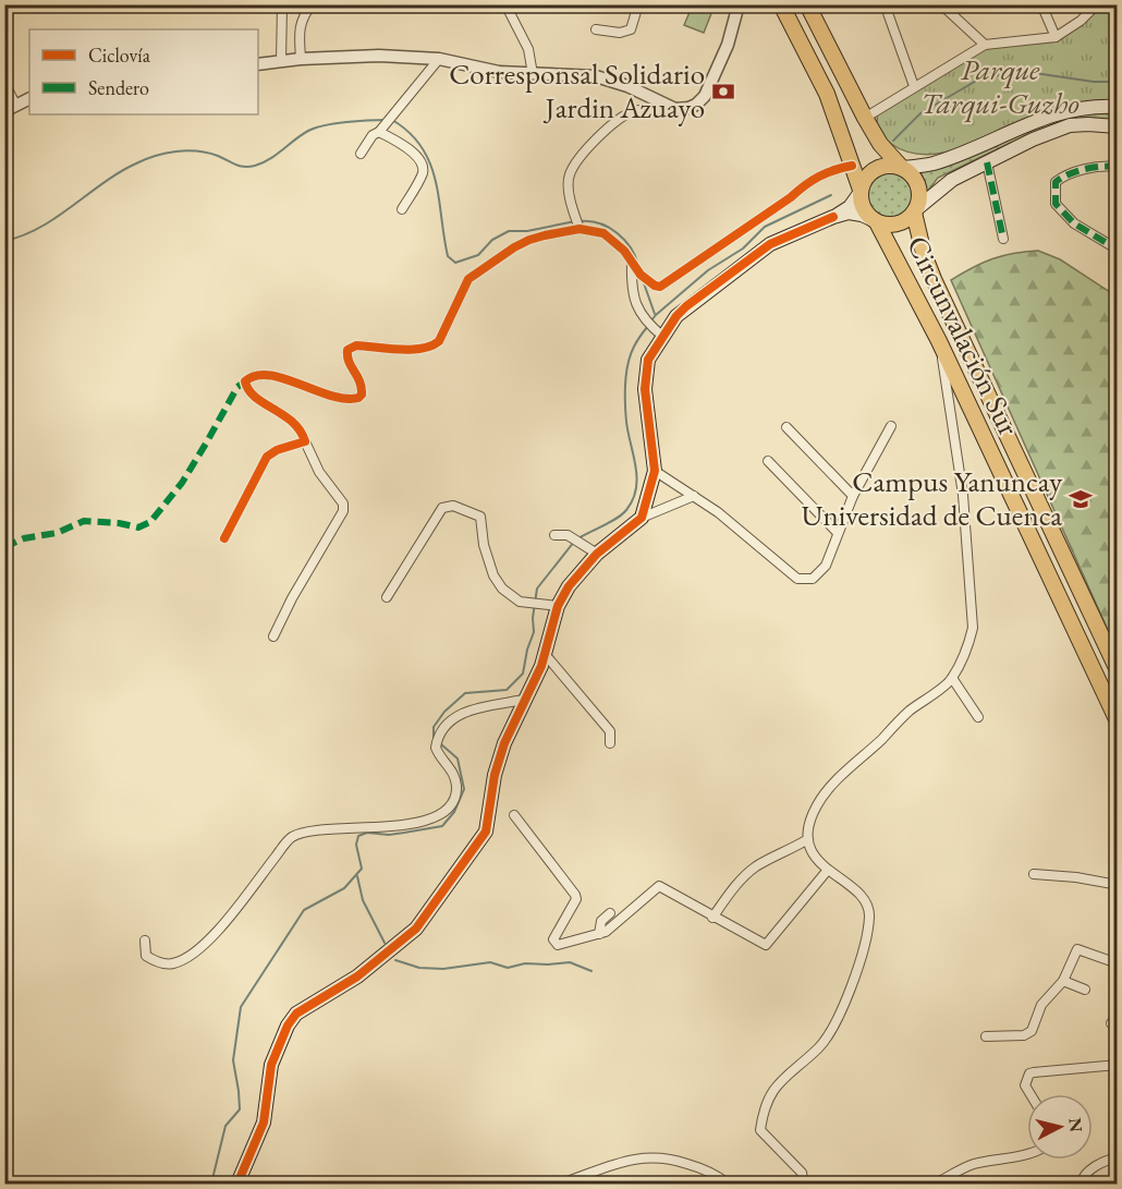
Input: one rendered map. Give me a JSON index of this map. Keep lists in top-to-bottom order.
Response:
{
  "streets": {
    "highway": ["Circunvalación Sur"]
  },
  "parks": ["Parque Tarqui-Guzho"],
  "places": {
    "bank": ["Corresponsal Solidario Jardin Azuayo"],
    "school or university": ["Campus Yanuncay Universidad de Cuenca"]
  },
  "legend": ["Ciclovía", "Sendero"],
  "north": "right"
}
